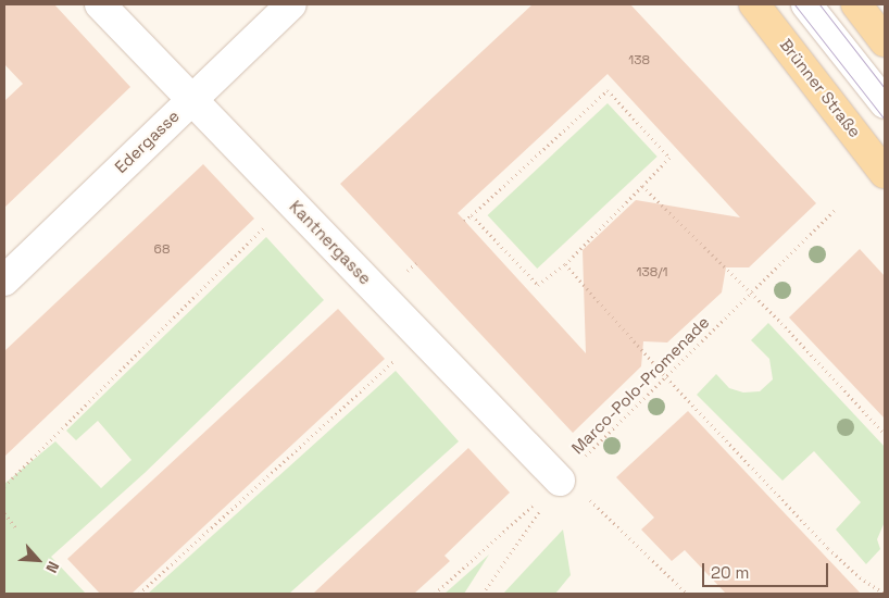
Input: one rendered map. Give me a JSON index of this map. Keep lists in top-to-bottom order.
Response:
{
  "streets": {
    "main road": ["Brünner Straße"],
    "street": ["Edergasse", "Kantnergasse"],
    "path": ["Marco-Polo-Promenade"]
  },
  "crossings": [
    ["Edergasse", "Kantnergasse"],
    ["Kantnergasse", "Marco-Polo-Promenade"]
  ],
  "house_numbers": ["138", "68", "138/1"],
  "scale_bar": "20 m",
  "north": "bottom right"
}
